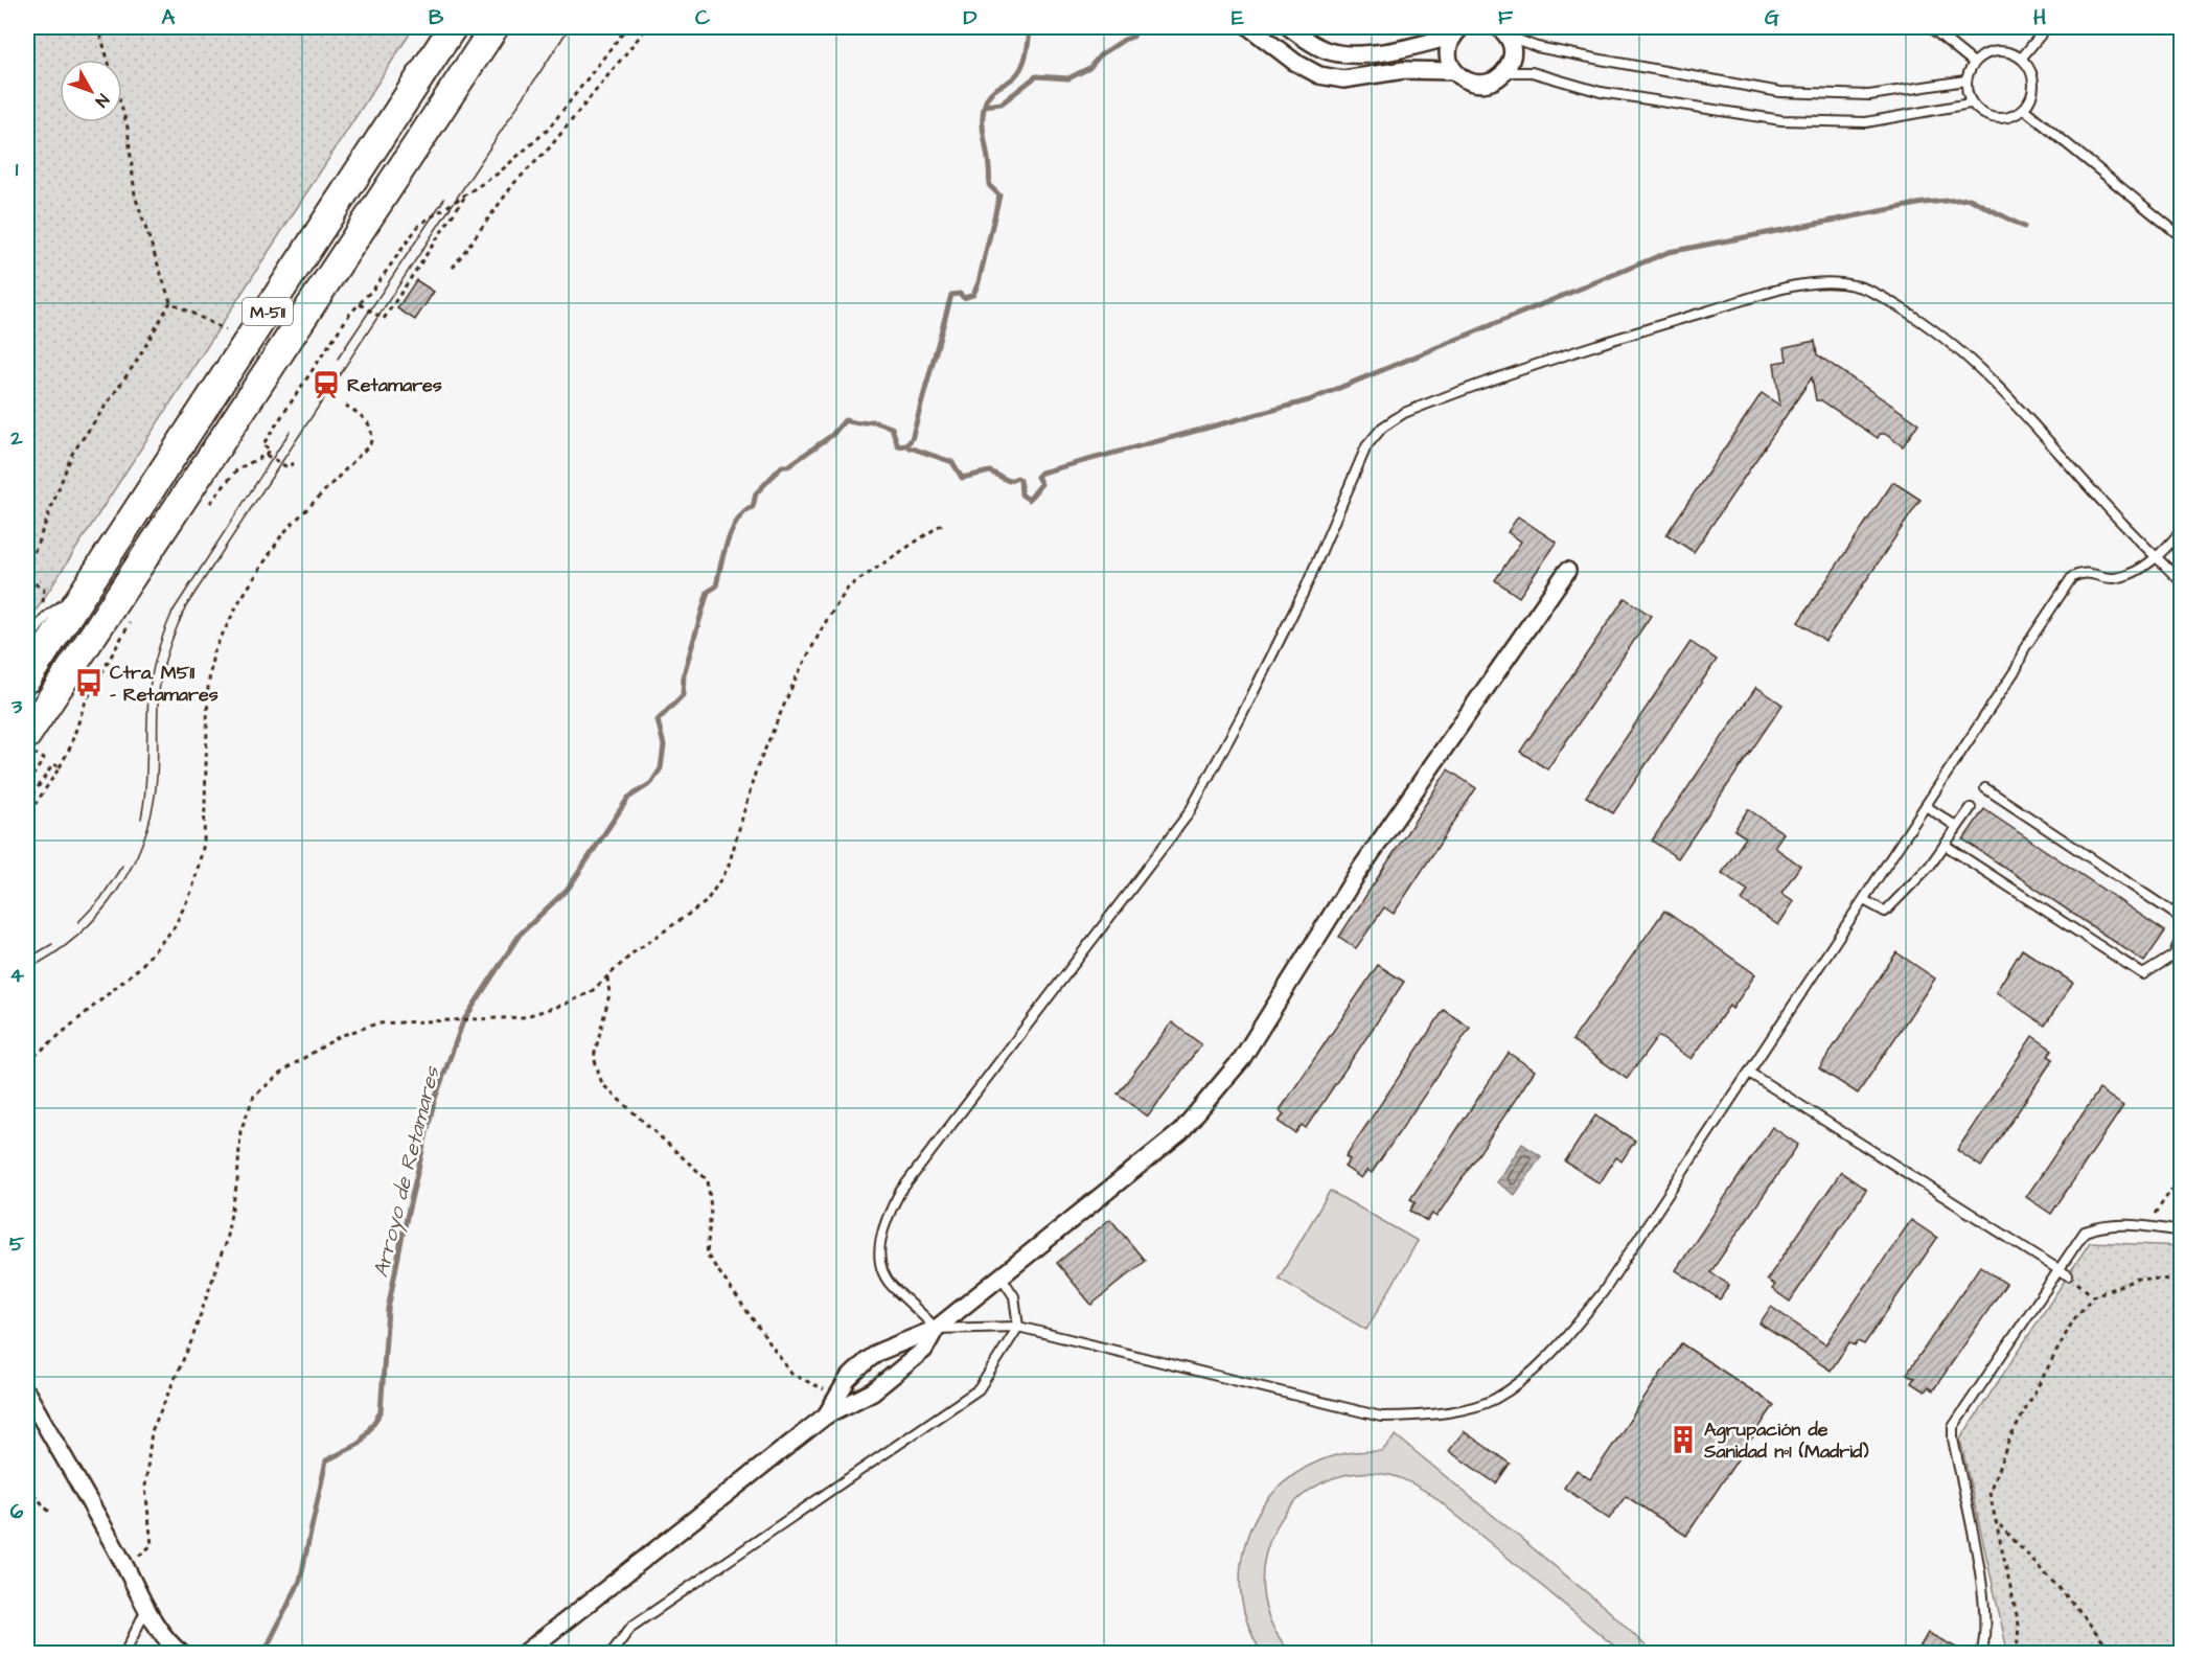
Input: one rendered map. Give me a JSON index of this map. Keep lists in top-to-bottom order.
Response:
{
  "streets": {
    "highway": ["M-511"]
  },
  "water": ["Arroyo de Retamares"],
  "places": {
    "station": ["Retamares"],
    "bus stop": ["Ctra. M511 - Retamares"],
    "building": ["Agrupación de Sanidad nº1 (Madrid)"]
  },
  "north": "bottom right",
  "grid": {
    "columns": [
      "A",
      "B",
      "C",
      "D",
      "E",
      "F",
      "G",
      "H"
    ],
    "rows": [
      "1",
      "2",
      "3",
      "4",
      "5",
      "6"
    ]
  }
}
